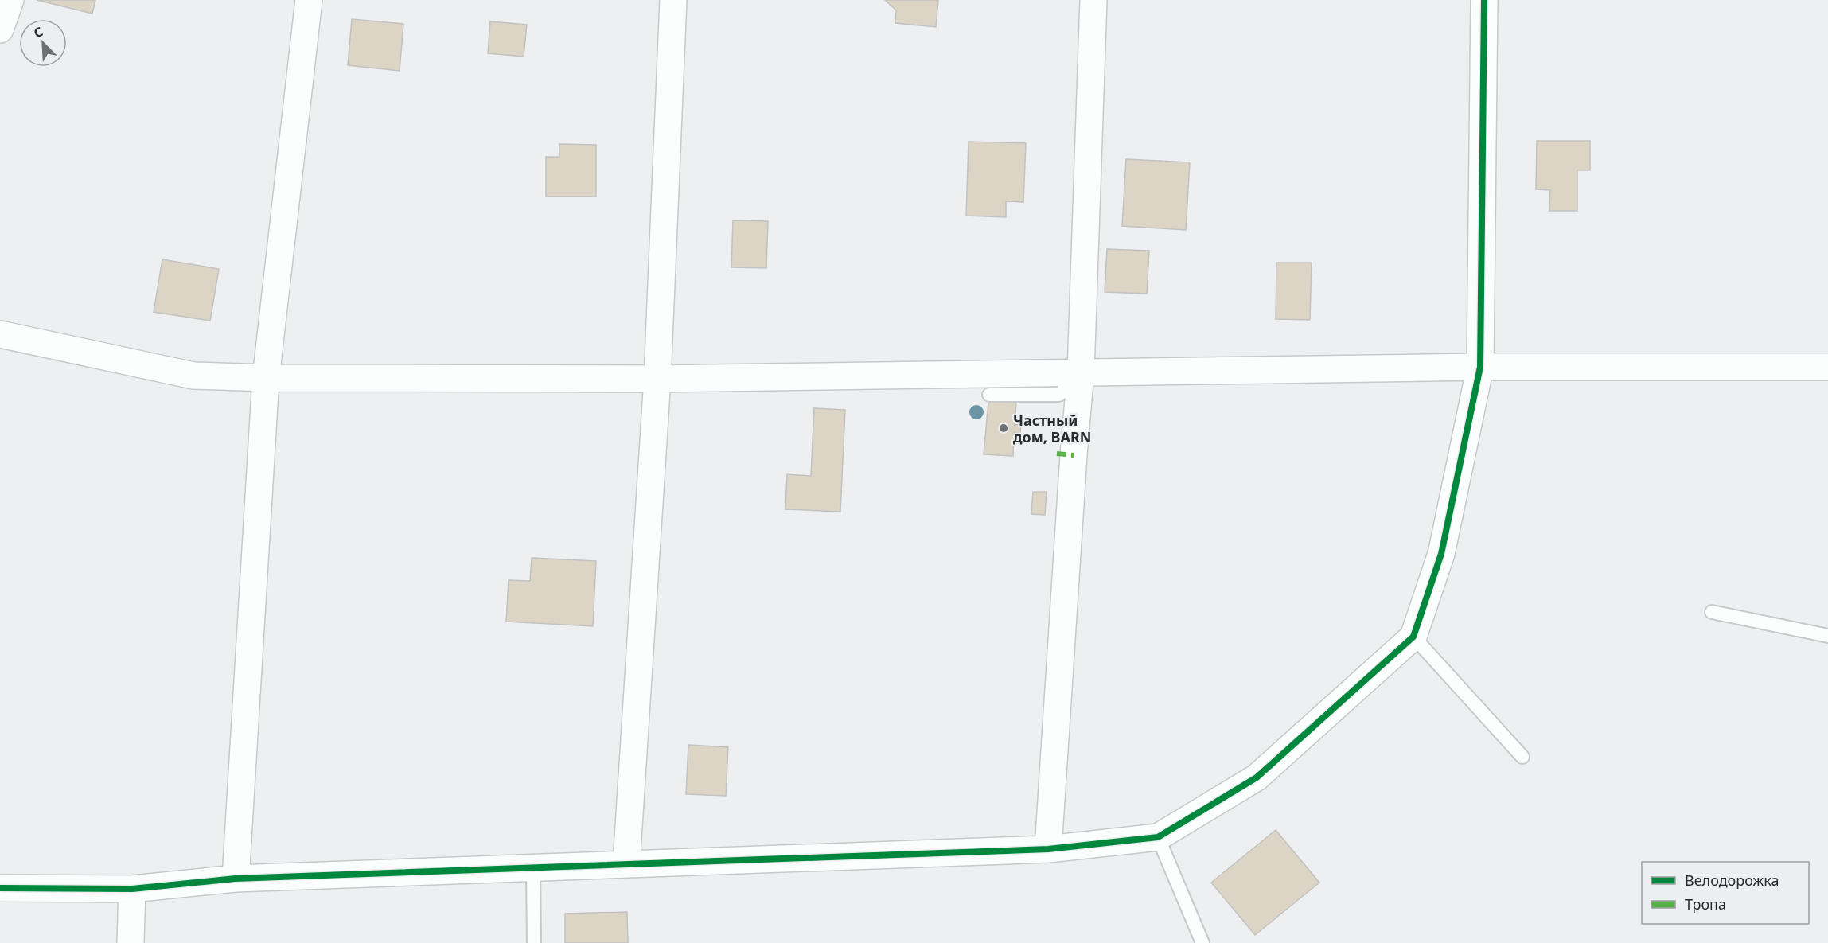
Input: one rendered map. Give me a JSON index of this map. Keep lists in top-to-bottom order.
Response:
{
  "places": ["Частный дом, BARN"],
  "legend": ["Велодорожка", "Тропа"],
  "north": "top left"
}
